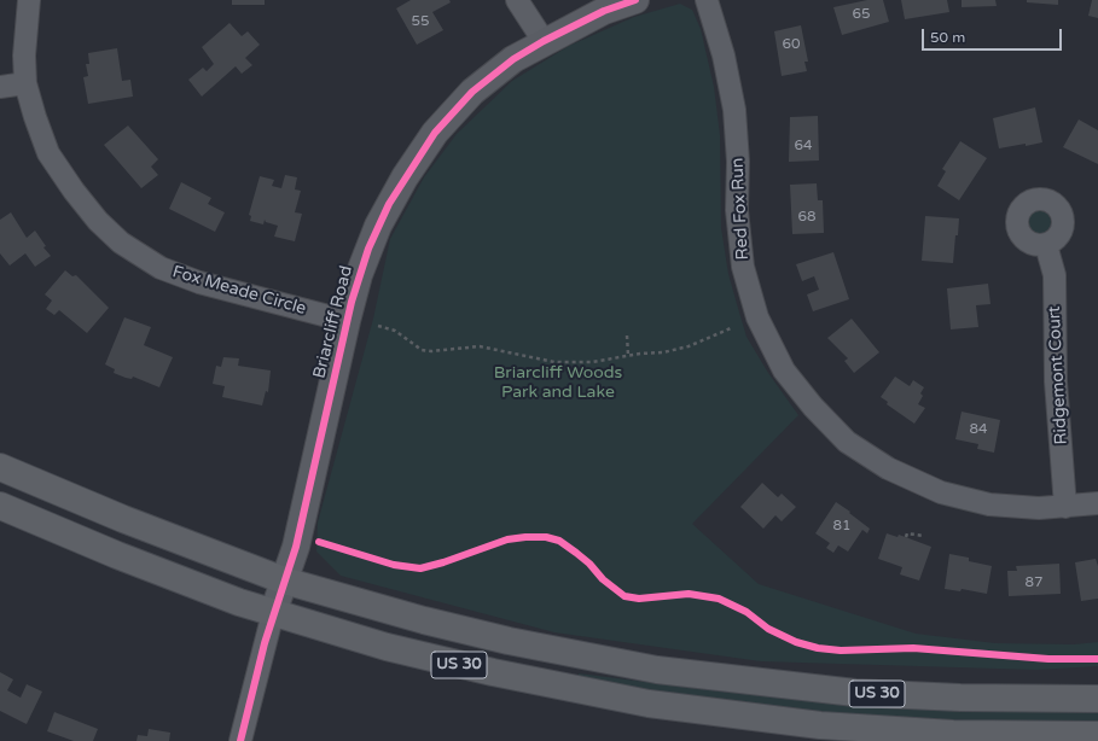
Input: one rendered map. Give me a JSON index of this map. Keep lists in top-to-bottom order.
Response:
{
  "streets": {
    "main road": ["US 30"],
    "street": [
      "Red Fox Run",
      "Fox Meade Circle",
      "Briarcliff Road",
      "Ridgemont Court"
    ]
  },
  "crossings": [
    ["Red Fox Run", "Ridgemont Court"],
    ["Fox Meade Circle", "Briarcliff Road"],
    ["Briarcliff Road", "US 30"]
  ],
  "parks": ["Briarcliff Woods Park and Lake"],
  "house_numbers": [
    "65",
    "55",
    "60",
    "64",
    "68",
    "84",
    "81",
    "87"
  ],
  "scale_bar": "50 m"
}
